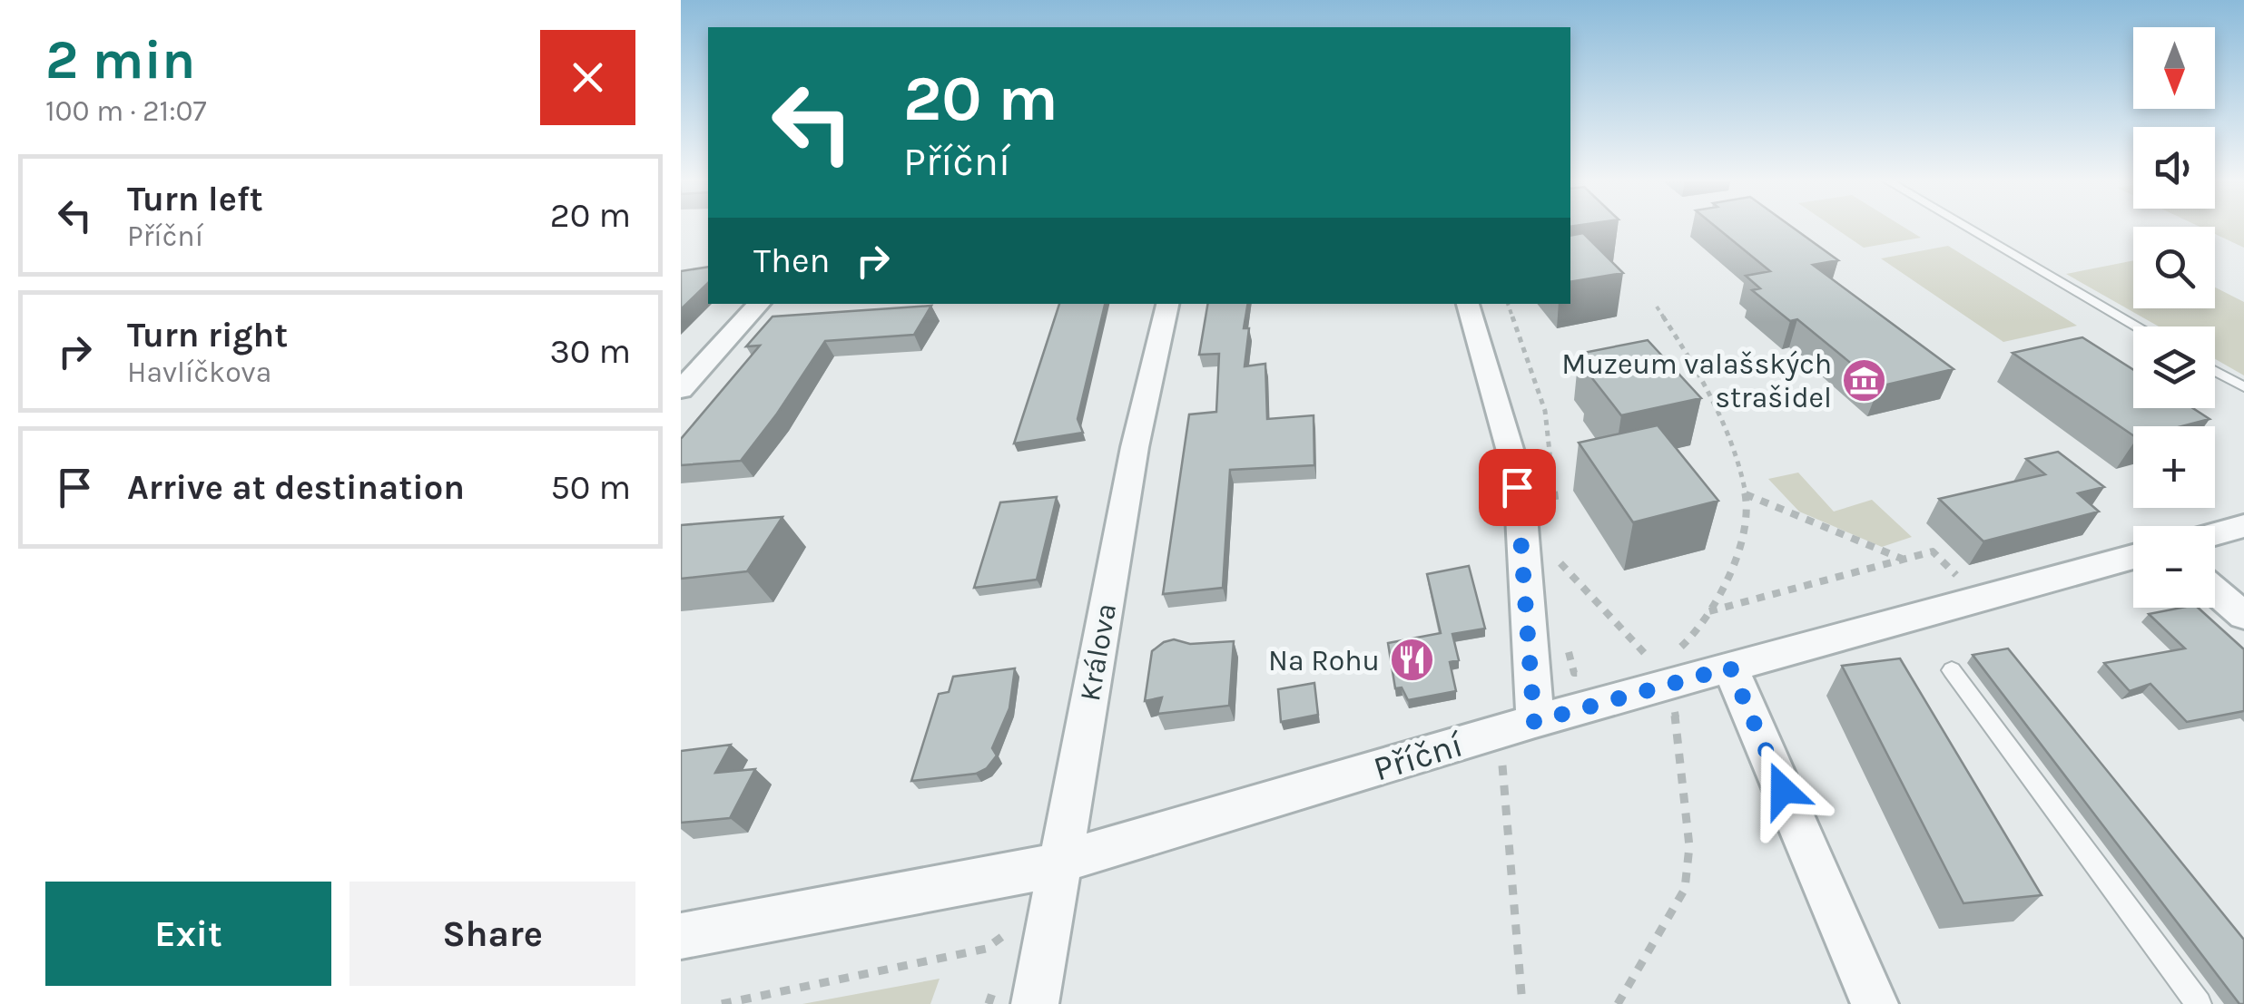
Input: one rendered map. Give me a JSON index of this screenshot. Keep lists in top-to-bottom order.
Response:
{
  "streets": {
    "street": ["Králova", "Příční"]
  },
  "crossings": [
    ["Králova", "Příční"]
  ],
  "places": {
    "museum": ["Muzeum valašských strašidel"],
    "restaurant": ["Na Rohu"]
  },
  "north": "bottom",
  "page": {
    "heading": ["2 min", "100 m · 21:07"],
    "map_buttons": ["+", "−"],
    "turn": ["20 m", "Příční"],
    "list": [
      {
        "name": "Turn left",
        "note": "Příční",
        "value": "20 m"
      },
      {
        "name": "Turn right",
        "note": "Havlíčkova",
        "value": "30 m"
      },
      {
        "name": "Arrive at destination",
        "value": "50 m"
      }
    ],
    "then": "Then",
    "buttons": ["Exit", "Share"]
  }
}
